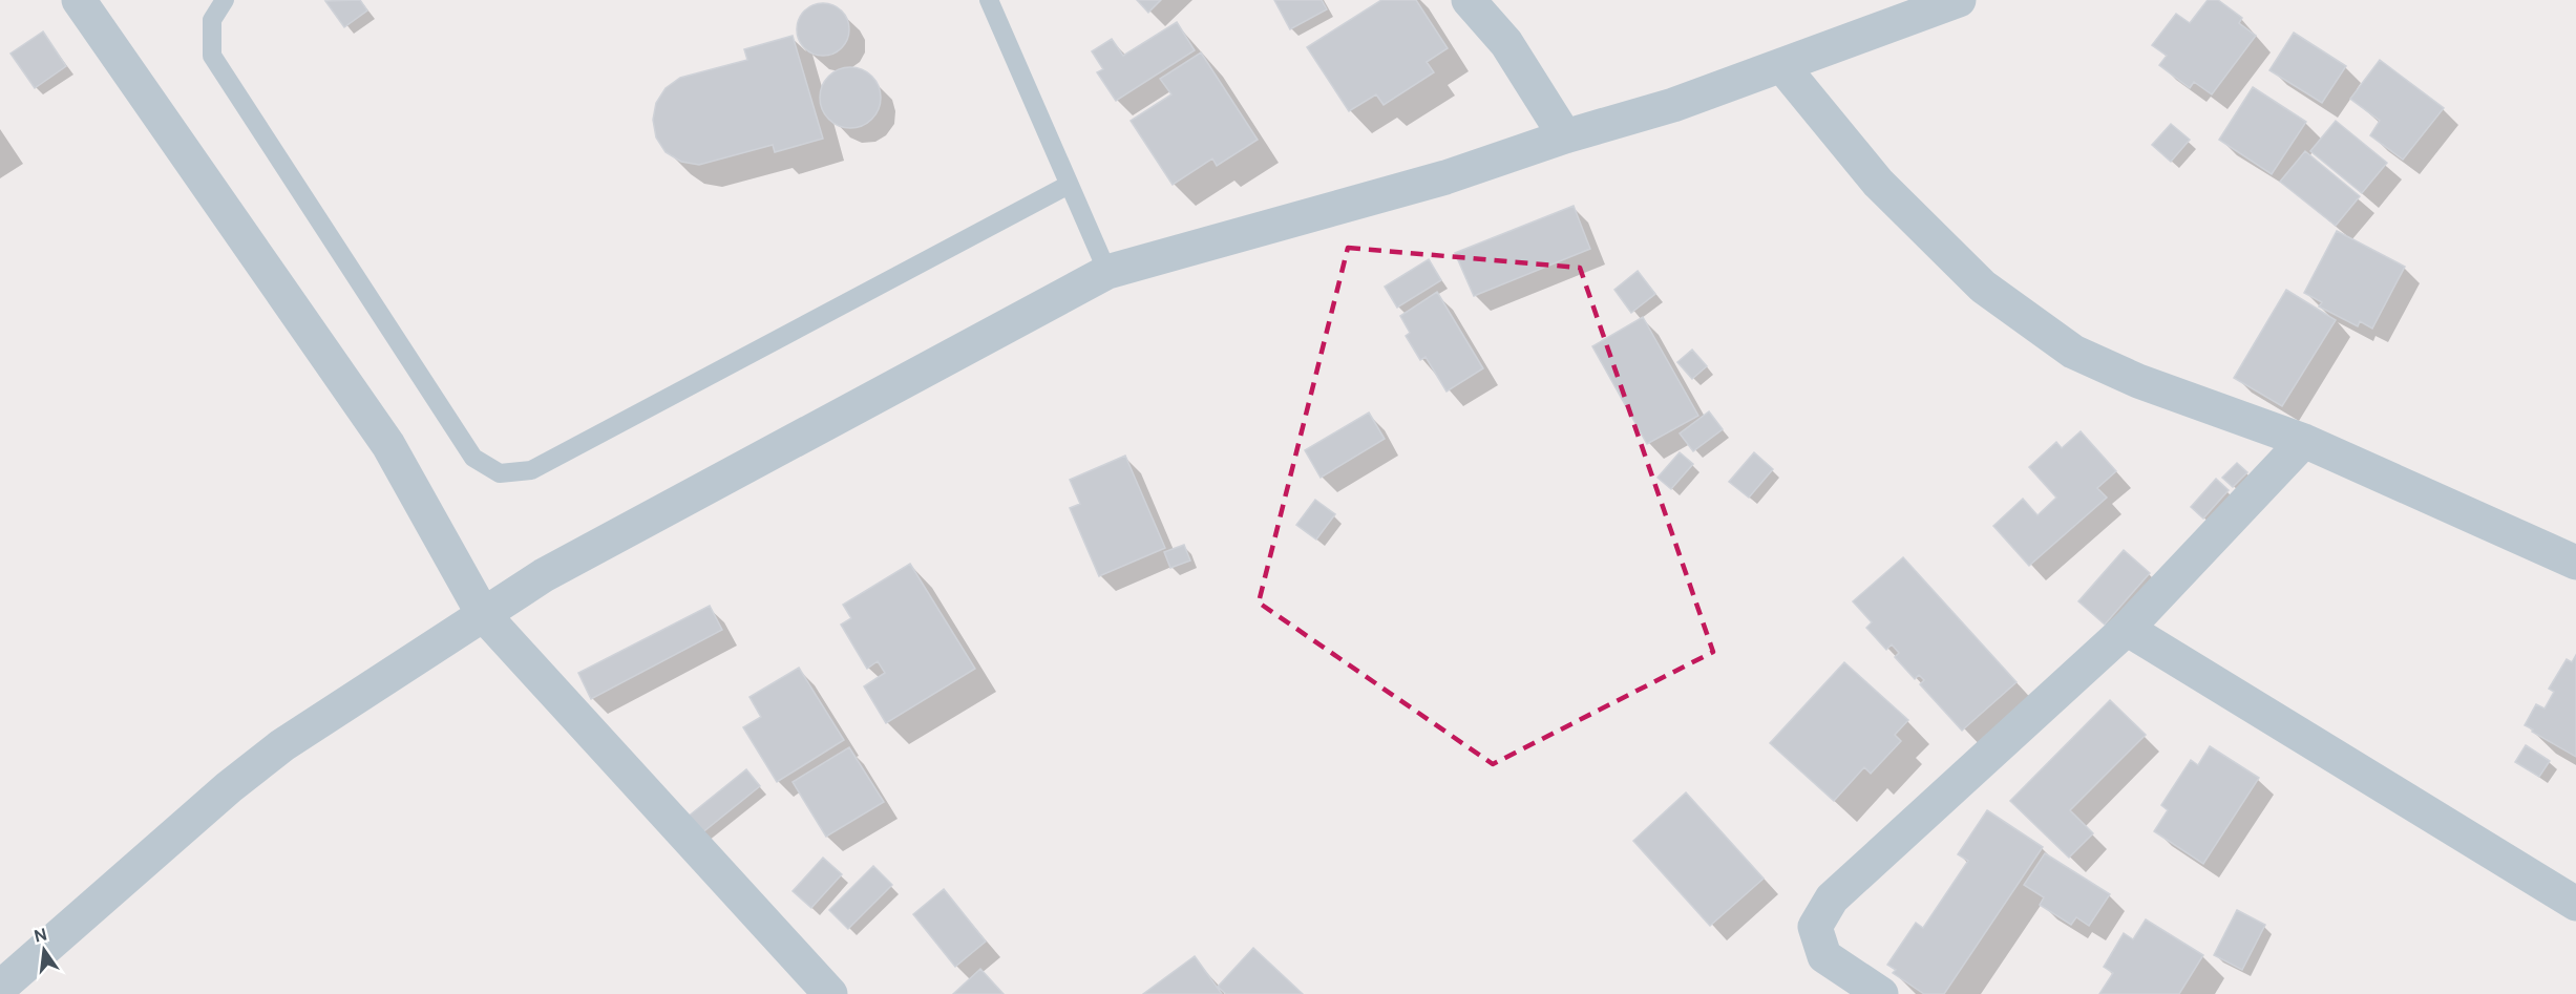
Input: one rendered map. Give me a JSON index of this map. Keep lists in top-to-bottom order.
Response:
{
  "north": "top"
}
